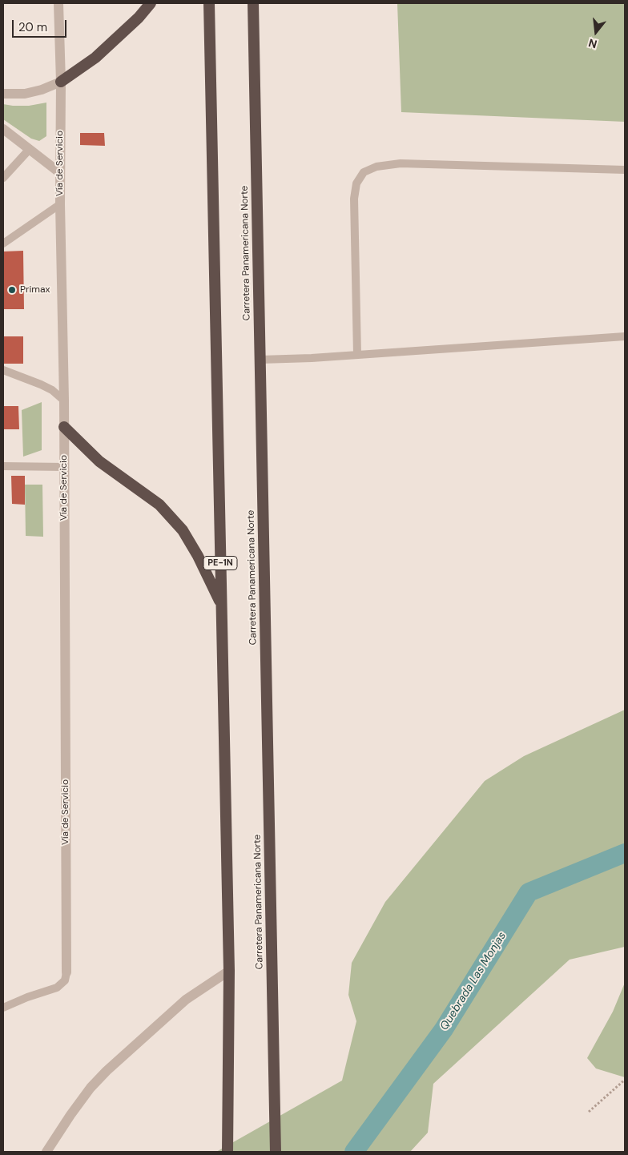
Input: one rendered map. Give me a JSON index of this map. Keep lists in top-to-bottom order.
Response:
{
  "streets": {
    "highway": ["Carretera Panamericana Norte", "PE-1N"],
    "street": ["Vía de Servicio"]
  },
  "water": ["Quebrada Las Monjas"],
  "places": ["Primax"],
  "scale_bar": "20 m",
  "north": "bottom"
}
